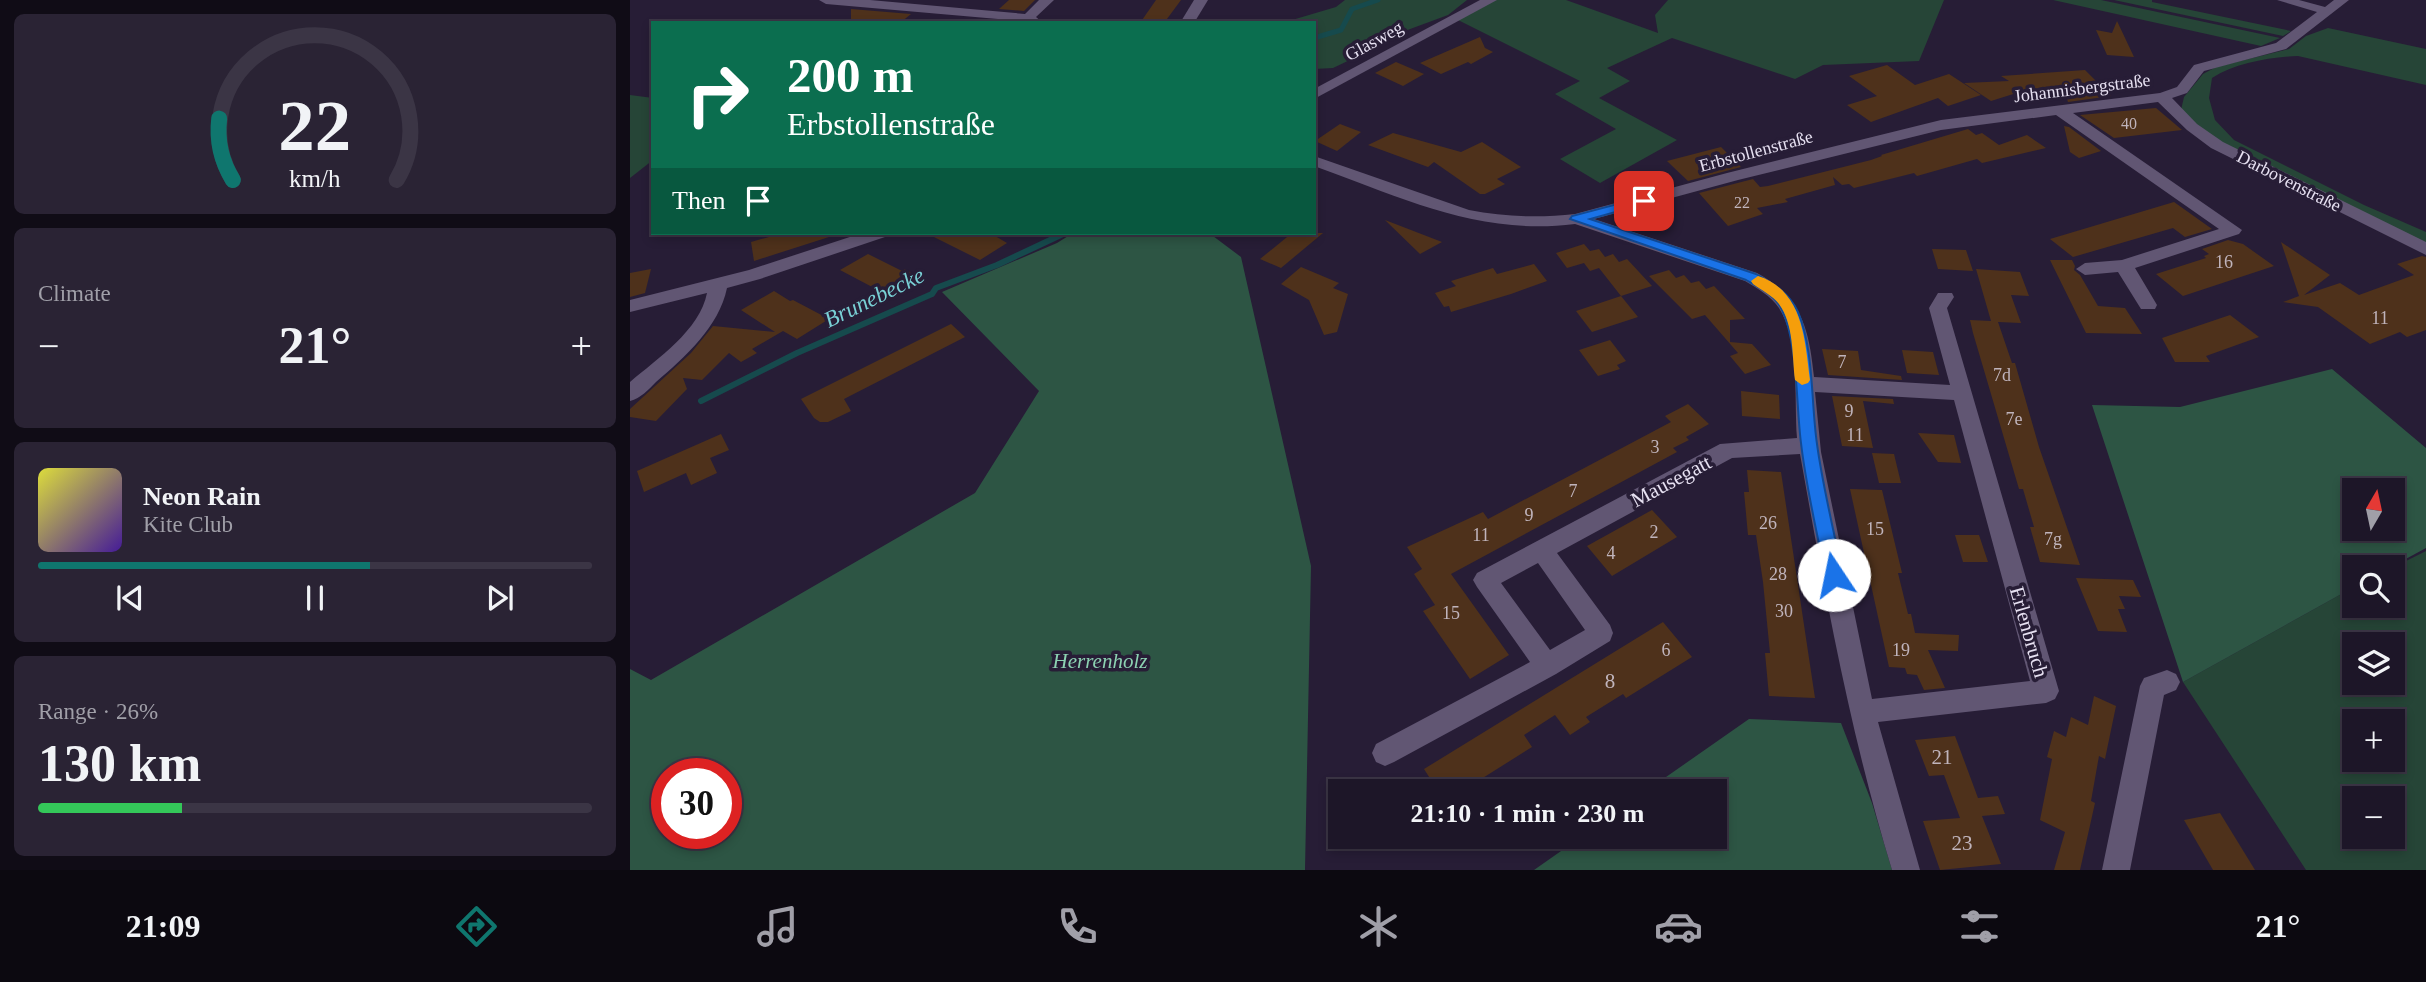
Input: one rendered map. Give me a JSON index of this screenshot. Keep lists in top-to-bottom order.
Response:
{
  "streets": {
    "street": [
      "Glasweg",
      "Johannisbergstraße",
      "Erbstollenstraße",
      "Darbovenstraße",
      "Mausegatt",
      "Erlenbruch"
    ]
  },
  "crossings": [
    ["Johannisbergstraße", "Erbstollenstraße"],
    ["Johannisbergstraße", "Darbovenstraße"]
  ],
  "water": ["Brunebecke"],
  "parks": ["Herrenholz"],
  "house_numbers": [
    "40",
    "22",
    "16",
    "11",
    "7",
    "7d",
    "9",
    "7e",
    "11",
    "3",
    "7",
    "9",
    "26",
    "15",
    "2",
    "11",
    "7g",
    "4",
    "28",
    "30",
    "15",
    "6",
    "19",
    "8",
    "21",
    "23"
  ],
  "north": "top",
  "page": {
    "turn": ["200 m", "Erbstollenstraße"],
    "then": "Then",
    "tile": [
      "Climate",
      ["Range · 26%", "130 km"]
    ],
    "heat": ["−", "21°", "+"],
    "song": ["Neon Rain", "Kite Club"],
    "map_buttons": ["+", "−"],
    "limit": "30",
    "trip": "21:10 · 1 min · 230 m",
    "tabs": ["21:09", "21°"],
    "gauge": ["22", "km/h"]
  }
}
